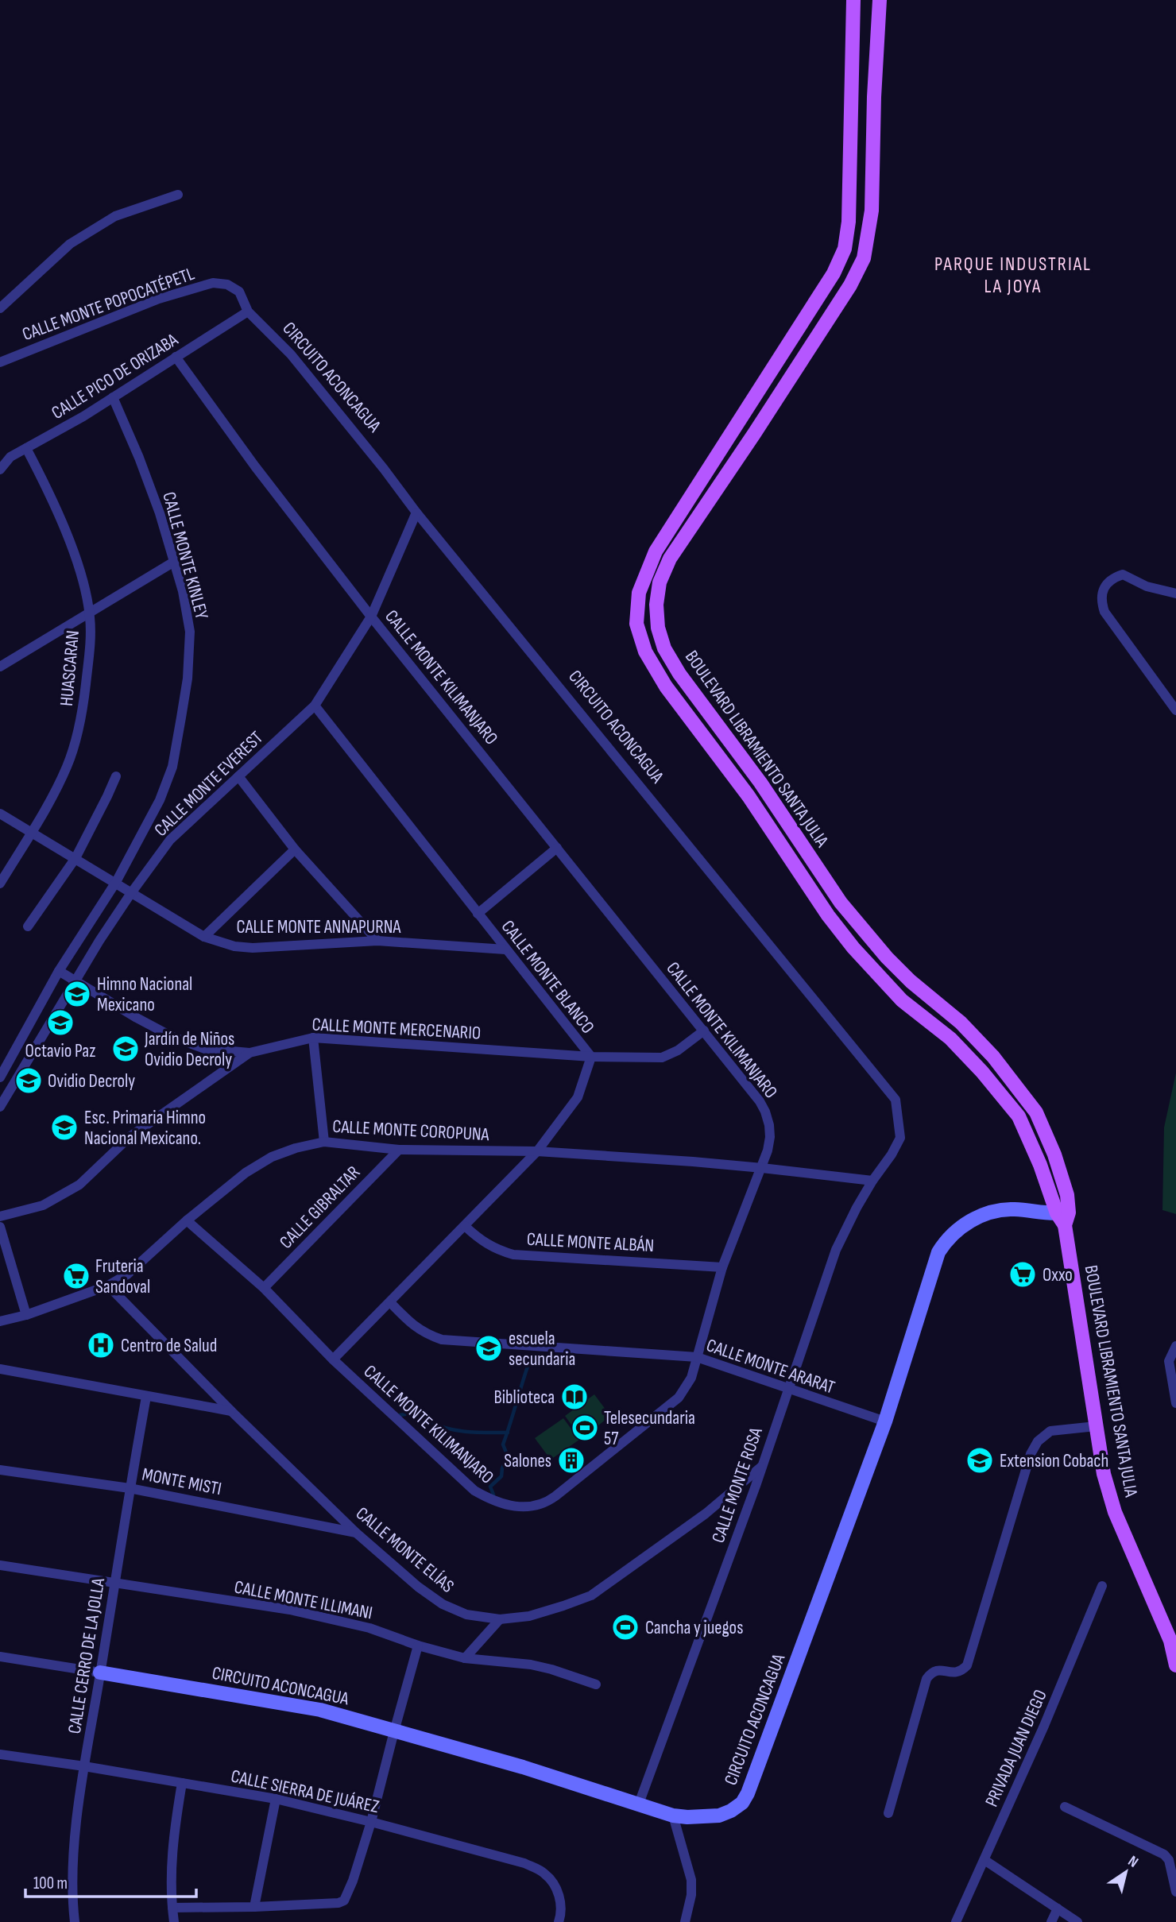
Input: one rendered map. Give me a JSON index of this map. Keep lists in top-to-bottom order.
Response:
{
  "streets": {
    "main road": ["BOULEVARD LIBRAMIENTO SANTA JULIA"],
    "street": [
      "CALLE MONTE POPOCATÉPETL",
      "CALLE PICO DE ORIZABA",
      "CIRCUITO ACONCAGUA",
      "CALLE MONTE KINLEY",
      "HUASCARAN",
      "CALLE MONTE KILIMANJARO",
      "CALLE MONTE EVEREST",
      "CALLE MONTE ANNAPURNA",
      "CALLE MONTE BLANCO",
      "CALLE MONTE MERCENARIO",
      "CALLE MONTE COROPUNA",
      "CALLE GIBRALTAR",
      "CALLE MONTE ALBÁN",
      "CALLE MONTE ARARAT",
      "MONTE MISTI",
      "CALLE MONTE ROSA",
      "CALLE MONTE ELÍAS",
      "CALLE MONTE ILLIMANI",
      "CALLE CERRO DE LA JOLLA",
      "PRIVADA JUAN DIEGO",
      "CALLE SIERRA DE JUÁREZ"
    ]
  },
  "crossings": [
    ["CALLE MONTE POPOCATÉPETL", "CALLE PICO DE ORIZABA"],
    ["CALLE MONTE POPOCATÉPETL", "CIRCUITO ACONCAGUA"],
    ["CALLE PICO DE ORIZABA", "CIRCUITO ACONCAGUA"],
    ["CALLE PICO DE ORIZABA", "CALLE MONTE KINLEY"],
    ["CALLE PICO DE ORIZABA", "HUASCARAN"],
    ["CALLE PICO DE ORIZABA", "CALLE MONTE KILIMANJARO"],
    ["CIRCUITO ACONCAGUA", "BOULEVARD LIBRAMIENTO SANTA JULIA"],
    ["CIRCUITO ACONCAGUA", "CALLE MONTE EVEREST"],
    ["CIRCUITO ACONCAGUA", "CALLE MONTE COROPUNA"],
    ["CIRCUITO ACONCAGUA", "CALLE MONTE ARARAT"],
    ["CIRCUITO ACONCAGUA", "CALLE MONTE ROSA"],
    ["CIRCUITO ACONCAGUA", "CALLE CERRO DE LA JOLLA"],
    ["CALLE MONTE KINLEY", "CALLE MONTE ANNAPURNA"],
    ["HUASCARAN", "CALLE MONTE ANNAPURNA"],
    ["CALLE MONTE KILIMANJARO", "CALLE MONTE EVEREST"],
    ["CALLE MONTE KILIMANJARO", "CALLE MONTE BLANCO"],
    ["CALLE MONTE KILIMANJARO", "CALLE MONTE MERCENARIO"],
    ["CALLE MONTE KILIMANJARO", "CALLE MONTE COROPUNA"],
    ["CALLE MONTE KILIMANJARO", "CALLE GIBRALTAR"],
    ["CALLE MONTE KILIMANJARO", "CALLE MONTE ALBÁN"],
    ["CALLE MONTE KILIMANJARO", "CALLE MONTE ARARAT"],
    ["CALLE MONTE EVEREST", "CALLE MONTE ANNAPURNA"],
    ["CALLE MONTE EVEREST", "CALLE MONTE BLANCO"],
    ["CALLE MONTE ANNAPURNA", "CALLE MONTE BLANCO"],
    ["CALLE MONTE BLANCO", "CALLE MONTE MERCENARIO"],
    ["CALLE MONTE BLANCO", "CALLE MONTE COROPUNA"],
    ["CALLE MONTE BLANCO", "CALLE MONTE ALBÁN"],
    ["CALLE MONTE BLANCO", "CALLE MONTE ARARAT"],
    ["CALLE MONTE COROPUNA", "CALLE GIBRALTAR"],
    ["CALLE MONTE COROPUNA", "CALLE MONTE ROSA"],
    ["CALLE MONTE COROPUNA", "CALLE MONTE ELÍAS"],
    ["CALLE MONTE ARARAT", "CALLE MONTE ROSA"],
    ["MONTE MISTI", "CALLE MONTE ELÍAS"],
    ["MONTE MISTI", "CALLE CERRO DE LA JOLLA"],
    ["CALLE MONTE ROSA", "CALLE MONTE ELÍAS"],
    ["CALLE MONTE ILLIMANI", "CALLE CERRO DE LA JOLLA"],
    ["CALLE CERRO DE LA JOLLA", "CALLE SIERRA DE JUÁREZ"]
  ],
  "districts": ["PARQUE INDUSTRIAL LA JOYA"],
  "places": {
    "school or university": [
      "Himno Nacional Mexicano",
      "Octavio Paz",
      "Jardín de Niños Ovidio Decroly",
      "Ovidio Decroly",
      "Esc. Primaria Himno Nacional Mexicano.",
      "escuela secundaria",
      "Extension Cobach"
    ],
    "supermarket": ["Oxxo", "Fruteria Sandoval"],
    "hospital": ["Centro de Salud"],
    "library": ["Biblioteca"],
    "sports": ["Telesecundaria 57", "Cancha y juegos"],
    "building": ["Salones"]
  },
  "scale_bar": "100 m",
  "north": "top right"
}
